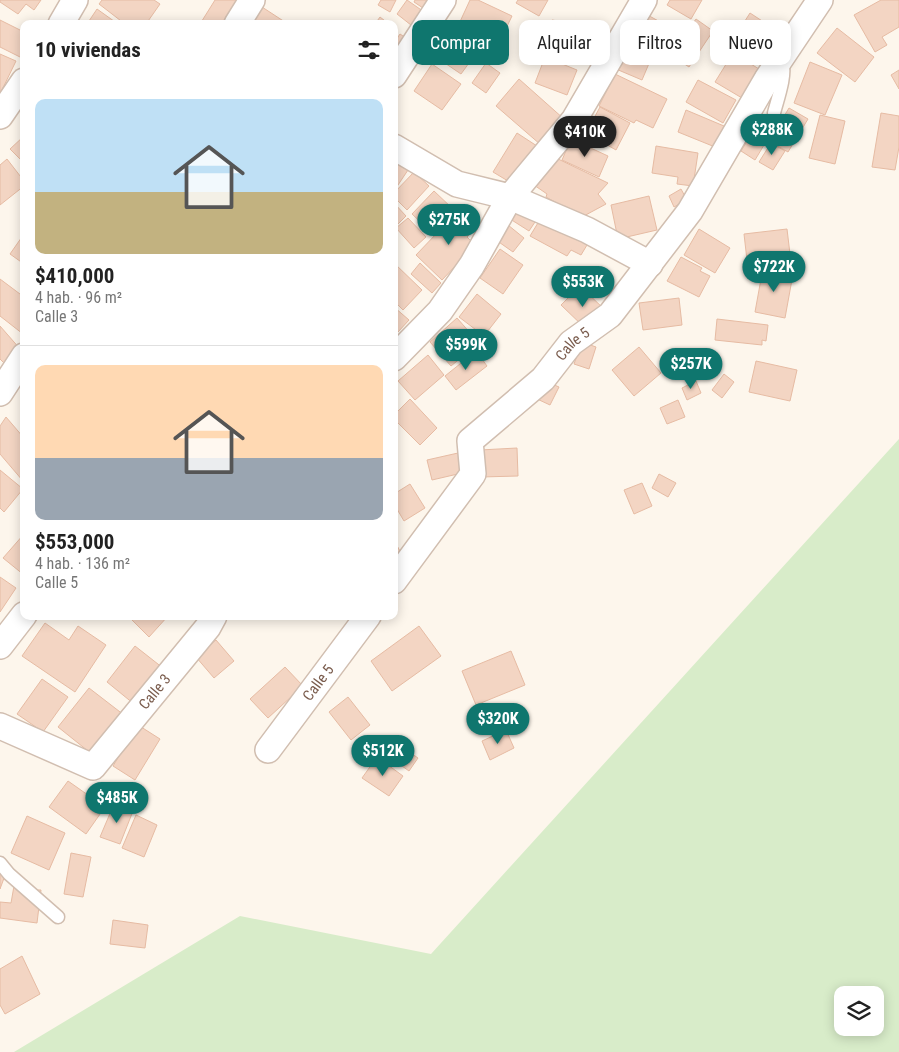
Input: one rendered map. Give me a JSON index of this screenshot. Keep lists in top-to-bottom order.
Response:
{
  "streets": {
    "street": ["Calle 5", "Calle 3"]
  },
  "page": {
    "chip": [
      "Comprar",
      "Alquilar",
      "Filtros",
      "Nuevo"
    ],
    "heading": "10 viviendas",
    "list": [
      {
        "name": "$410,000",
        "note": "4 hab. · 96 m² · Calle 3"
      },
      {
        "name": "$553,000",
        "note": "4 hab. · 136 m² · Calle 5"
      }
    ],
    "price": [
      "$288K",
      "$410K",
      "$275K",
      "$722K",
      "$553K",
      "$599K",
      "$257K",
      "$320K",
      "$512K",
      "$485K"
    ]
  }
}
